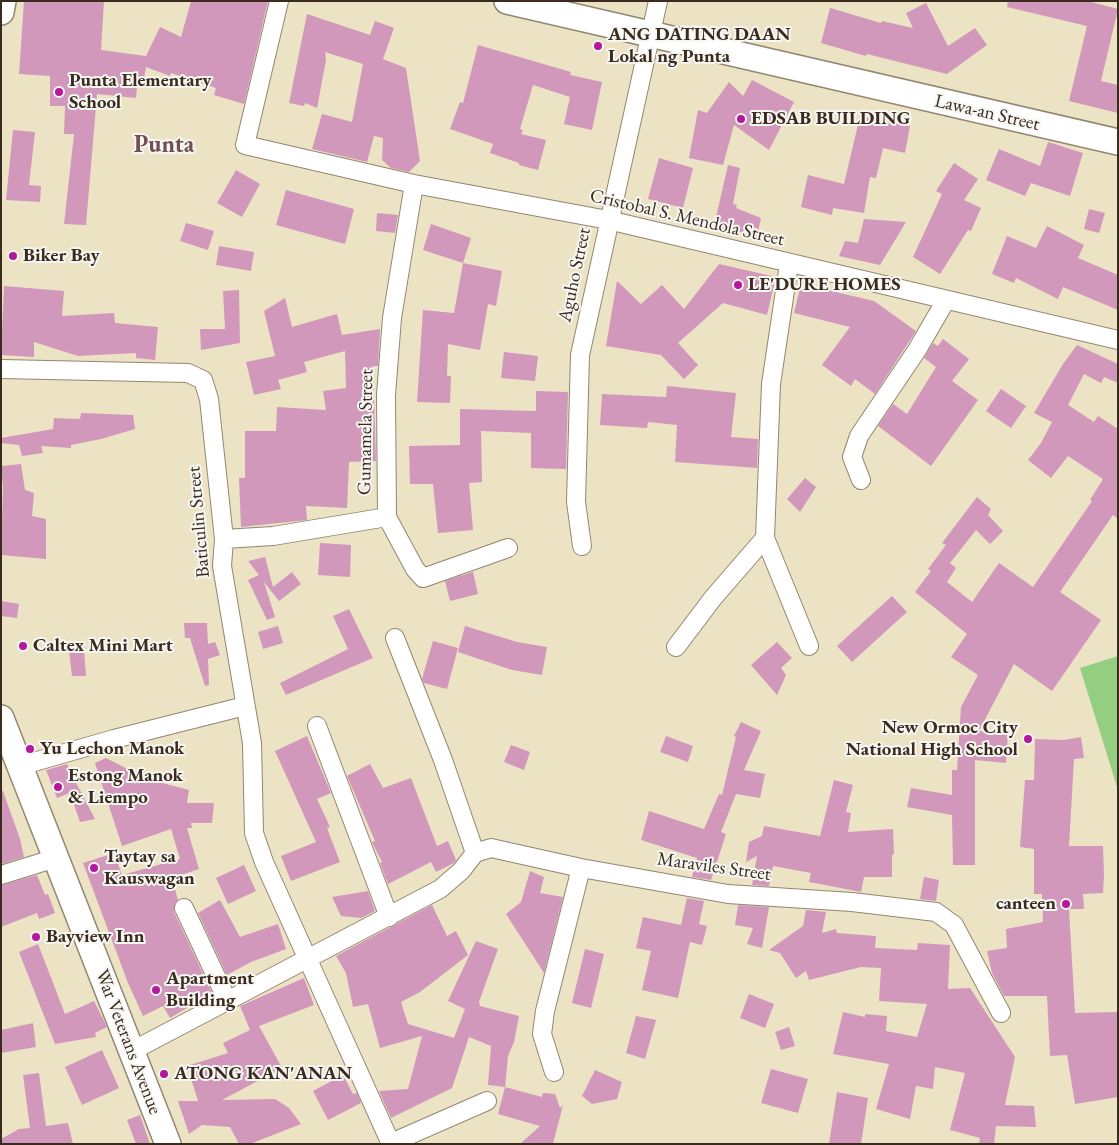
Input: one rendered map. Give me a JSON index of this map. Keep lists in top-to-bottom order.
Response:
{
  "streets": {
    "street": [
      "Lawa-an Street",
      "Cristobal S. Mendola Street",
      "Aguho Street",
      "Gumamela Street",
      "Baticulin Street",
      "Maraviles Street",
      "War Veterans Avenue"
    ]
  },
  "crossings": [
    ["Lawa-an Street", "Aguho Street"],
    ["Cristobal S. Mendola Street", "Aguho Street"],
    ["Cristobal S. Mendola Street", "Gumamela Street"],
    ["Gumamela Street", "Baticulin Street"]
  ],
  "districts": ["Punta"],
  "places": [
    "ANG DATING DAAN Lokal ng Punta",
    "Punta Elementary School",
    "EDSAB BUILDING",
    "Biker Bay",
    "LE'DURE HOMES",
    "Caltex Mini Mart",
    "New Ormoc City National High School",
    "Yu Lechon Manok",
    "Estong Manok & Liempo",
    "Taytay sa Kauswagan",
    "canteen",
    "Bayview Inn",
    "Apartment Building",
    "ATONG KAN'ANAN"
  ]
}
